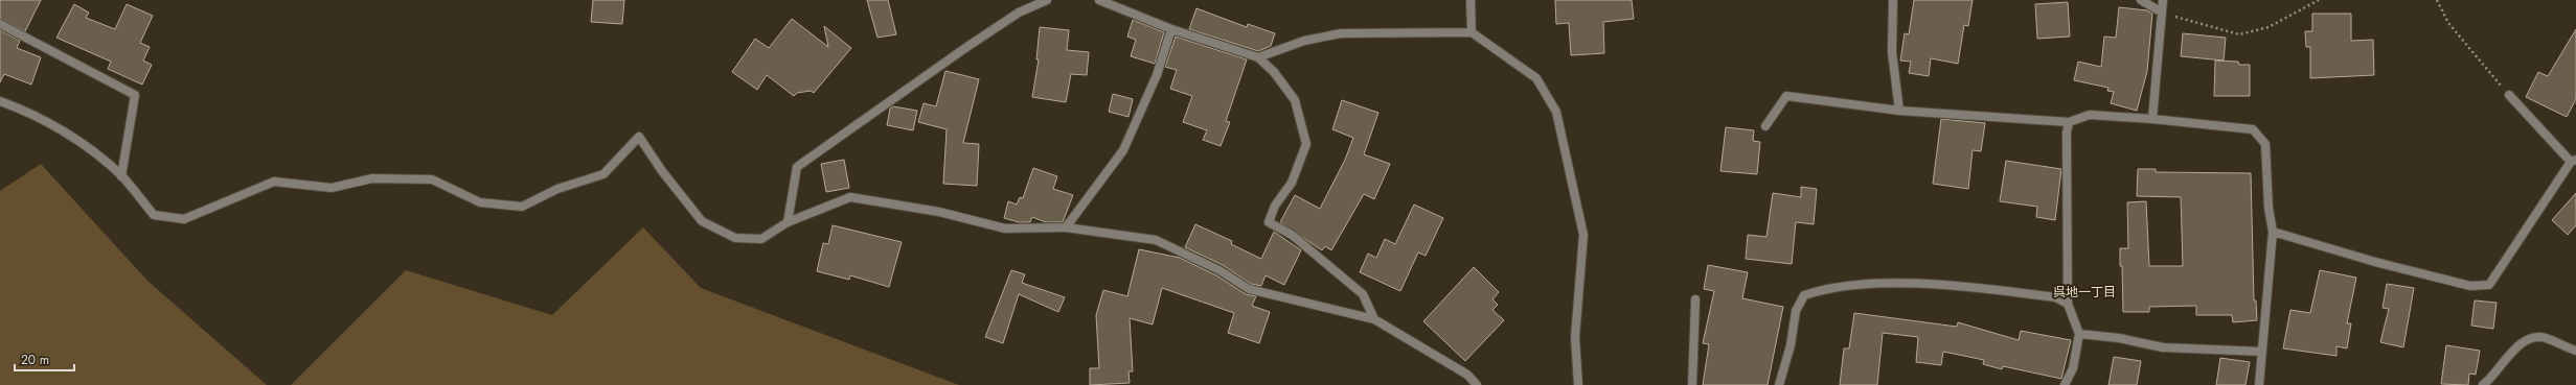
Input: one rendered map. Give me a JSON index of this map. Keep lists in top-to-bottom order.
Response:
{
  "districts": ["呉地一丁目"],
  "scale_bar": "20 m"
}
